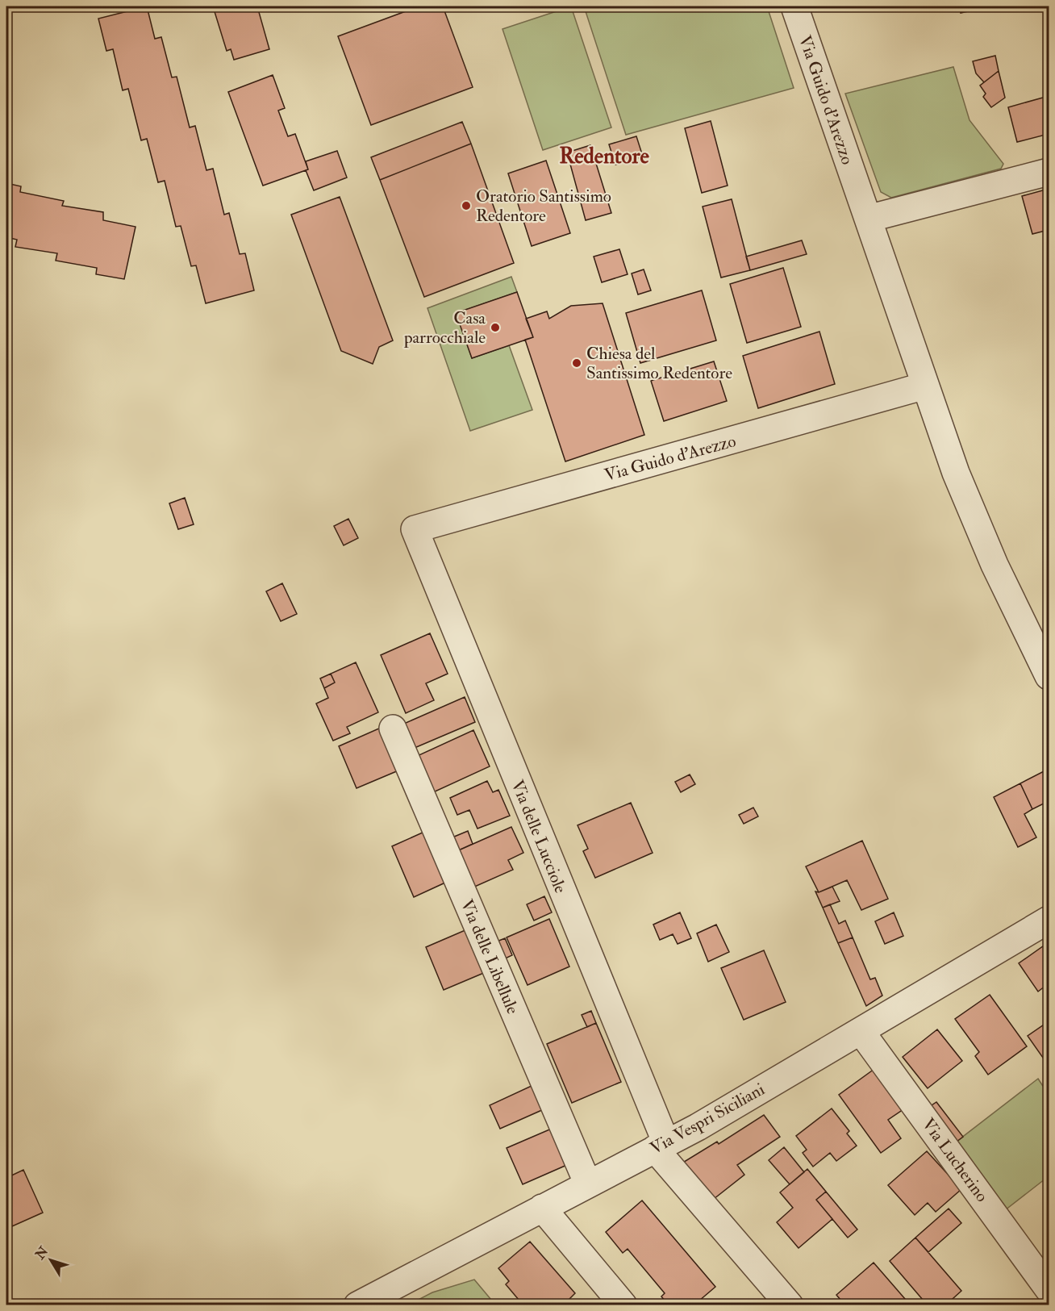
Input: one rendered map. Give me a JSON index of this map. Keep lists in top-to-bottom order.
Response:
{
  "streets": {
    "street": [
      "Via Guido d'Arezzo",
      "Via delle Lucciole",
      "Via delle Libellule",
      "Via Vespri Siciliani",
      "Via Lucherino"
    ]
  },
  "crossings": [
    ["Via Guido d'Arezzo", "Via delle Lucciole"],
    ["Via delle Lucciole", "Via Vespri Siciliani"],
    ["Via delle Libellule", "Via Vespri Siciliani"],
    ["Via Vespri Siciliani", "Via Lucherino"]
  ],
  "districts": ["Redentore"],
  "places": ["Oratorio Santissimo Redentore", "Casa parrocchiale", "Chiesa del Santissimo Redentore"],
  "north": "top left"
}
